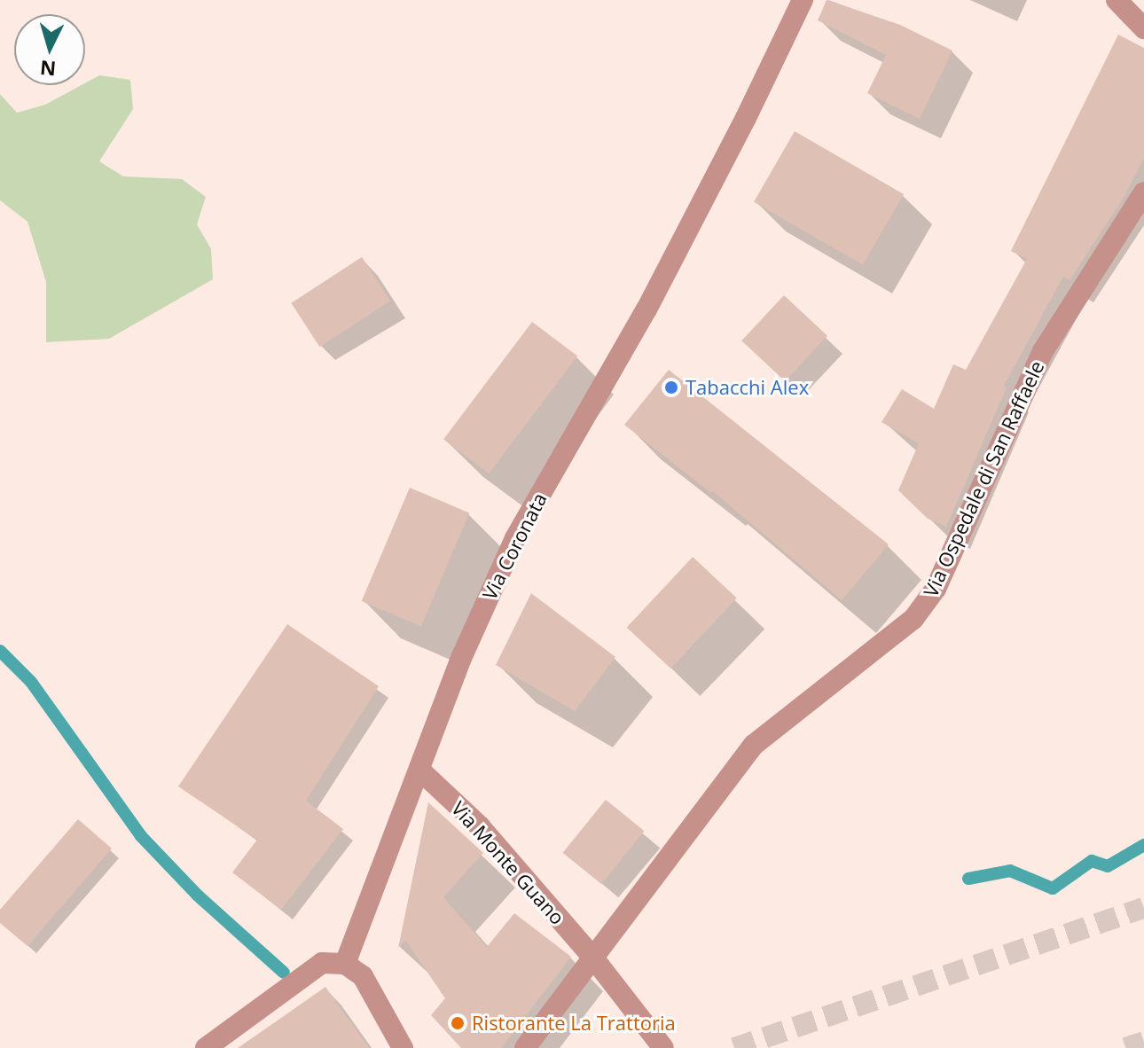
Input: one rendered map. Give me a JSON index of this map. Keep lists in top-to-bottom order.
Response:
{
  "streets": {
    "street": ["Via Ospedale di San Raffaele", "Via Coronata", "Via Monte Guano"]
  },
  "crossings": [
    ["Via Ospedale di San Raffaele", "Via Monte Guano"],
    ["Via Coronata", "Via Monte Guano"]
  ],
  "places": ["Tabacchi Alex", "Ristorante La Trattoria"],
  "north": "bottom"
}
